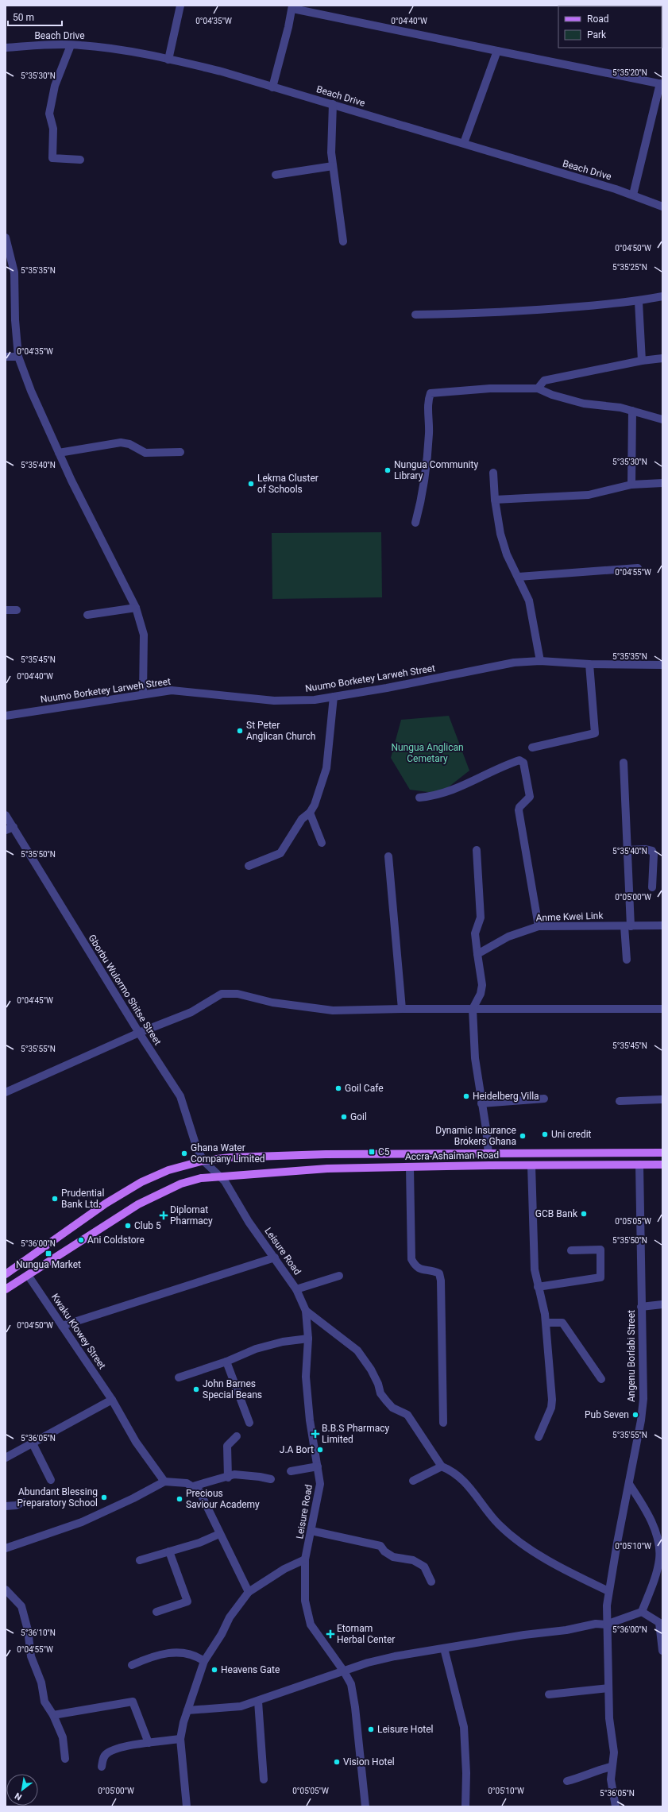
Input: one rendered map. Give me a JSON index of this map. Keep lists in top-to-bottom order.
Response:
{
  "streets": {
    "main road": ["Accra-Ashaiman Road"],
    "street": [
      "Beach Drive",
      "Nuumo Borketey Larweh Street",
      "Anme Kwei Link",
      "Gborbu Wulormo Shitse Street",
      "Leisure Road",
      "Kwaku Klowey Street",
      "Angenu Borlabi Street"
    ]
  },
  "crossings": [
    ["Gborbu Wulormo Shitse Street", "Accra-Ashaiman Road"],
    ["Gborbu Wulormo Shitse Street", "Leisure Road"],
    ["Accra-Ashaiman Road", "Leisure Road"],
    ["Accra-Ashaiman Road", "Kwaku Klowey Street"],
    ["Accra-Ashaiman Road", "Angenu Borlabi Street"]
  ],
  "parks": ["Nungua Anglican Cemetary"],
  "places": {
    "other": [
      "Nungua Community Library",
      "Lekma Cluster of Schools",
      "St Peter Anglican Church",
      "Goil Cafe",
      "Heidelberg Villa",
      "Goil",
      "Uni credit",
      "Dynamic Insurance Brokers Ghana",
      "Ghana Water Company Limited",
      "Prudential Bank Ltd.",
      "GCB Bank",
      "Club 5",
      "Ani Coldstore",
      "John Barnes Special Beans",
      "Pub Seven",
      "J.A Bort",
      "Abundant Blessing Preparatory School",
      "Precious Saviour Academy",
      "Heavens Gate",
      "Leisure Hotel",
      "Vision Hotel"
    ],
    "transit": ["C5", "Nungua Market"],
    "health": ["Diplomat Pharmacy", "B.B.S Pharmacy Limited", "Etornam Herbal Center"]
  },
  "legend": ["Road", "Park"],
  "scale_bar": "50 m",
  "north": "bottom left",
  "coordinates": [
    "0°04'35\"W",
    "0°04'40\"W",
    "5°35'20\"N",
    "5°35'30\"N",
    "0°04'50\"W",
    "5°35'25\"N",
    "5°35'35\"N",
    "5°35'40\"N",
    "0°04'55\"W",
    "5°35'45\"N",
    "5°35'50\"N",
    "0°05'00\"W",
    "0°04'45\"W",
    "5°35'55\"N",
    "0°05'05\"W",
    "5°36'00\"N",
    "5°36'05\"N",
    "0°05'10\"W",
    "5°36'10\"N"
  ]
}
